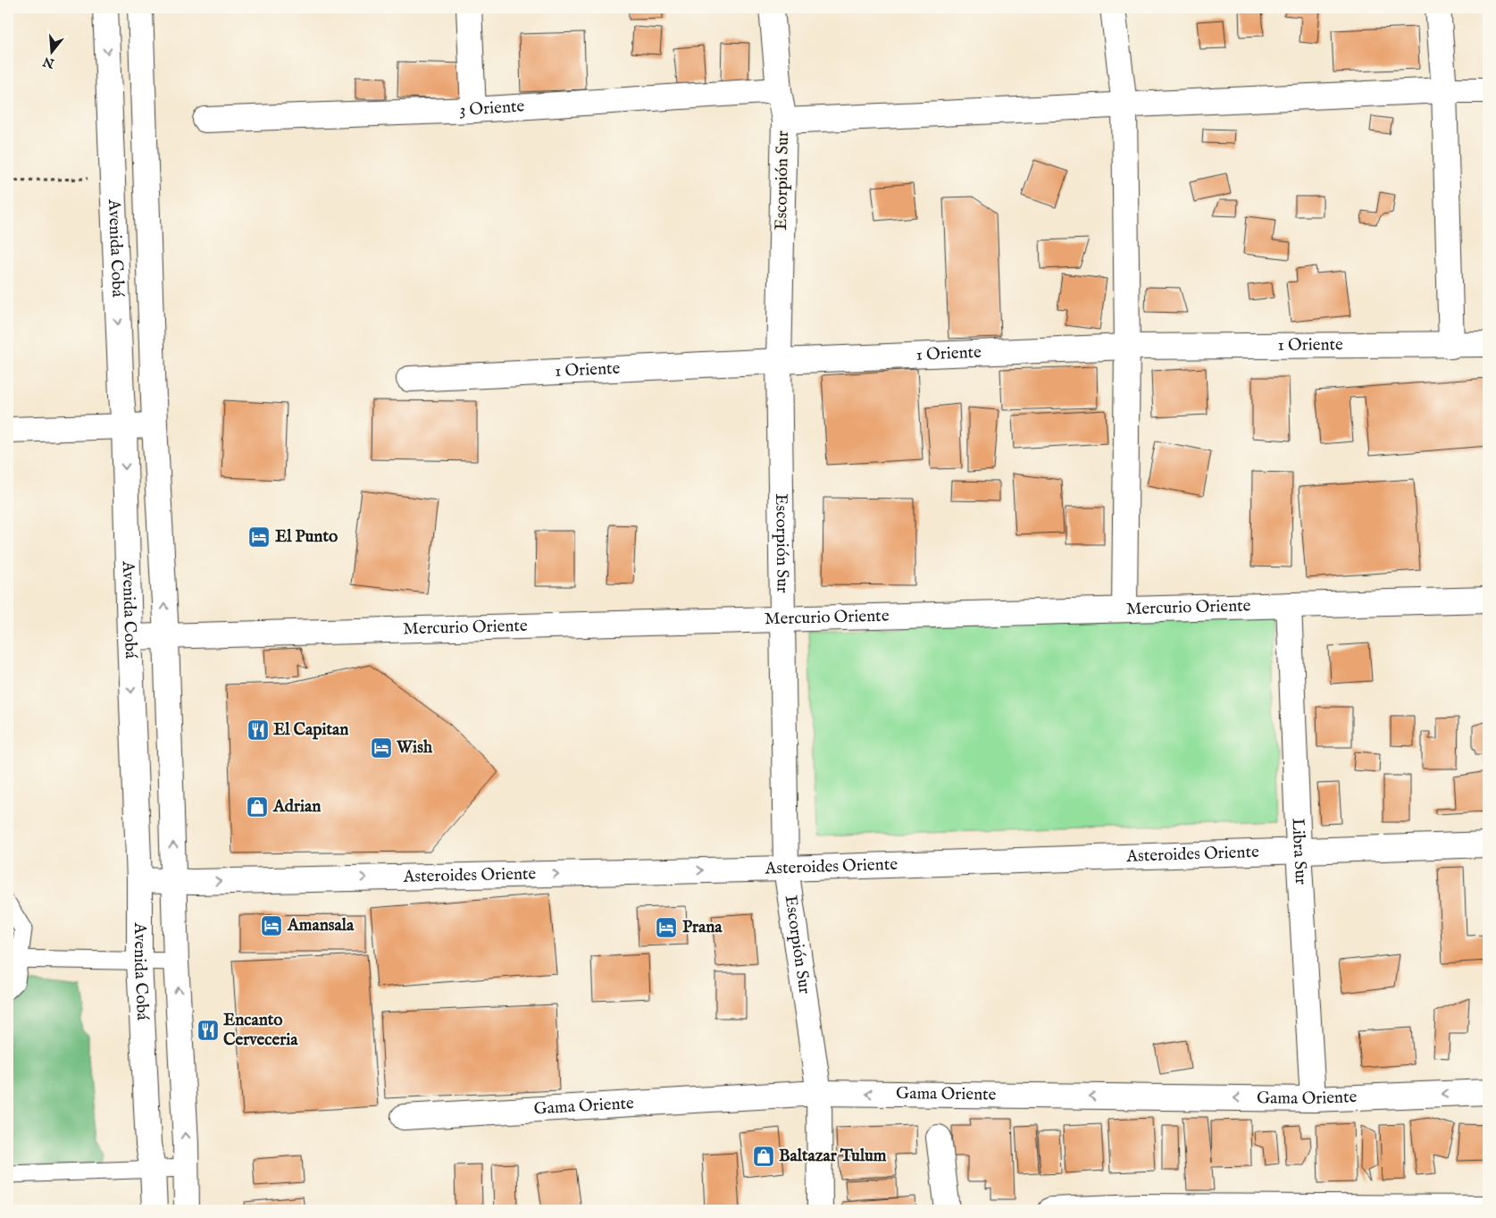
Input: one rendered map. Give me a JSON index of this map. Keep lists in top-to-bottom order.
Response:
{
  "streets": {
    "street": [
      "3 Oriente",
      "Escorpión Sur",
      "Avenida Cobá",
      "1 Oriente",
      "Mercurio Oriente",
      "Libra Sur",
      "Asteroides Oriente",
      "Gama Oriente"
    ]
  },
  "crossings": [
    ["3 Oriente", "Escorpión Sur"],
    ["Escorpión Sur", "1 Oriente"],
    ["Escorpión Sur", "Mercurio Oriente"],
    ["Escorpión Sur", "Asteroides Oriente"],
    ["Escorpión Sur", "Gama Oriente"],
    ["Avenida Cobá", "Mercurio Oriente"],
    ["Avenida Cobá", "Asteroides Oriente"],
    ["Mercurio Oriente", "Libra Sur"],
    ["Libra Sur", "Asteroides Oriente"],
    ["Libra Sur", "Gama Oriente"]
  ],
  "one_way": ["Asteroides Oriente"],
  "places": {
    "hotel": [
      "El Punto",
      "Wish",
      "Amansala",
      "Prana"
    ],
    "restaurant": ["El Capitan", "Encanto Cerveceria"],
    "shop": ["Adrian", "Baltazar Tulum"]
  },
  "north": "bottom"
}
